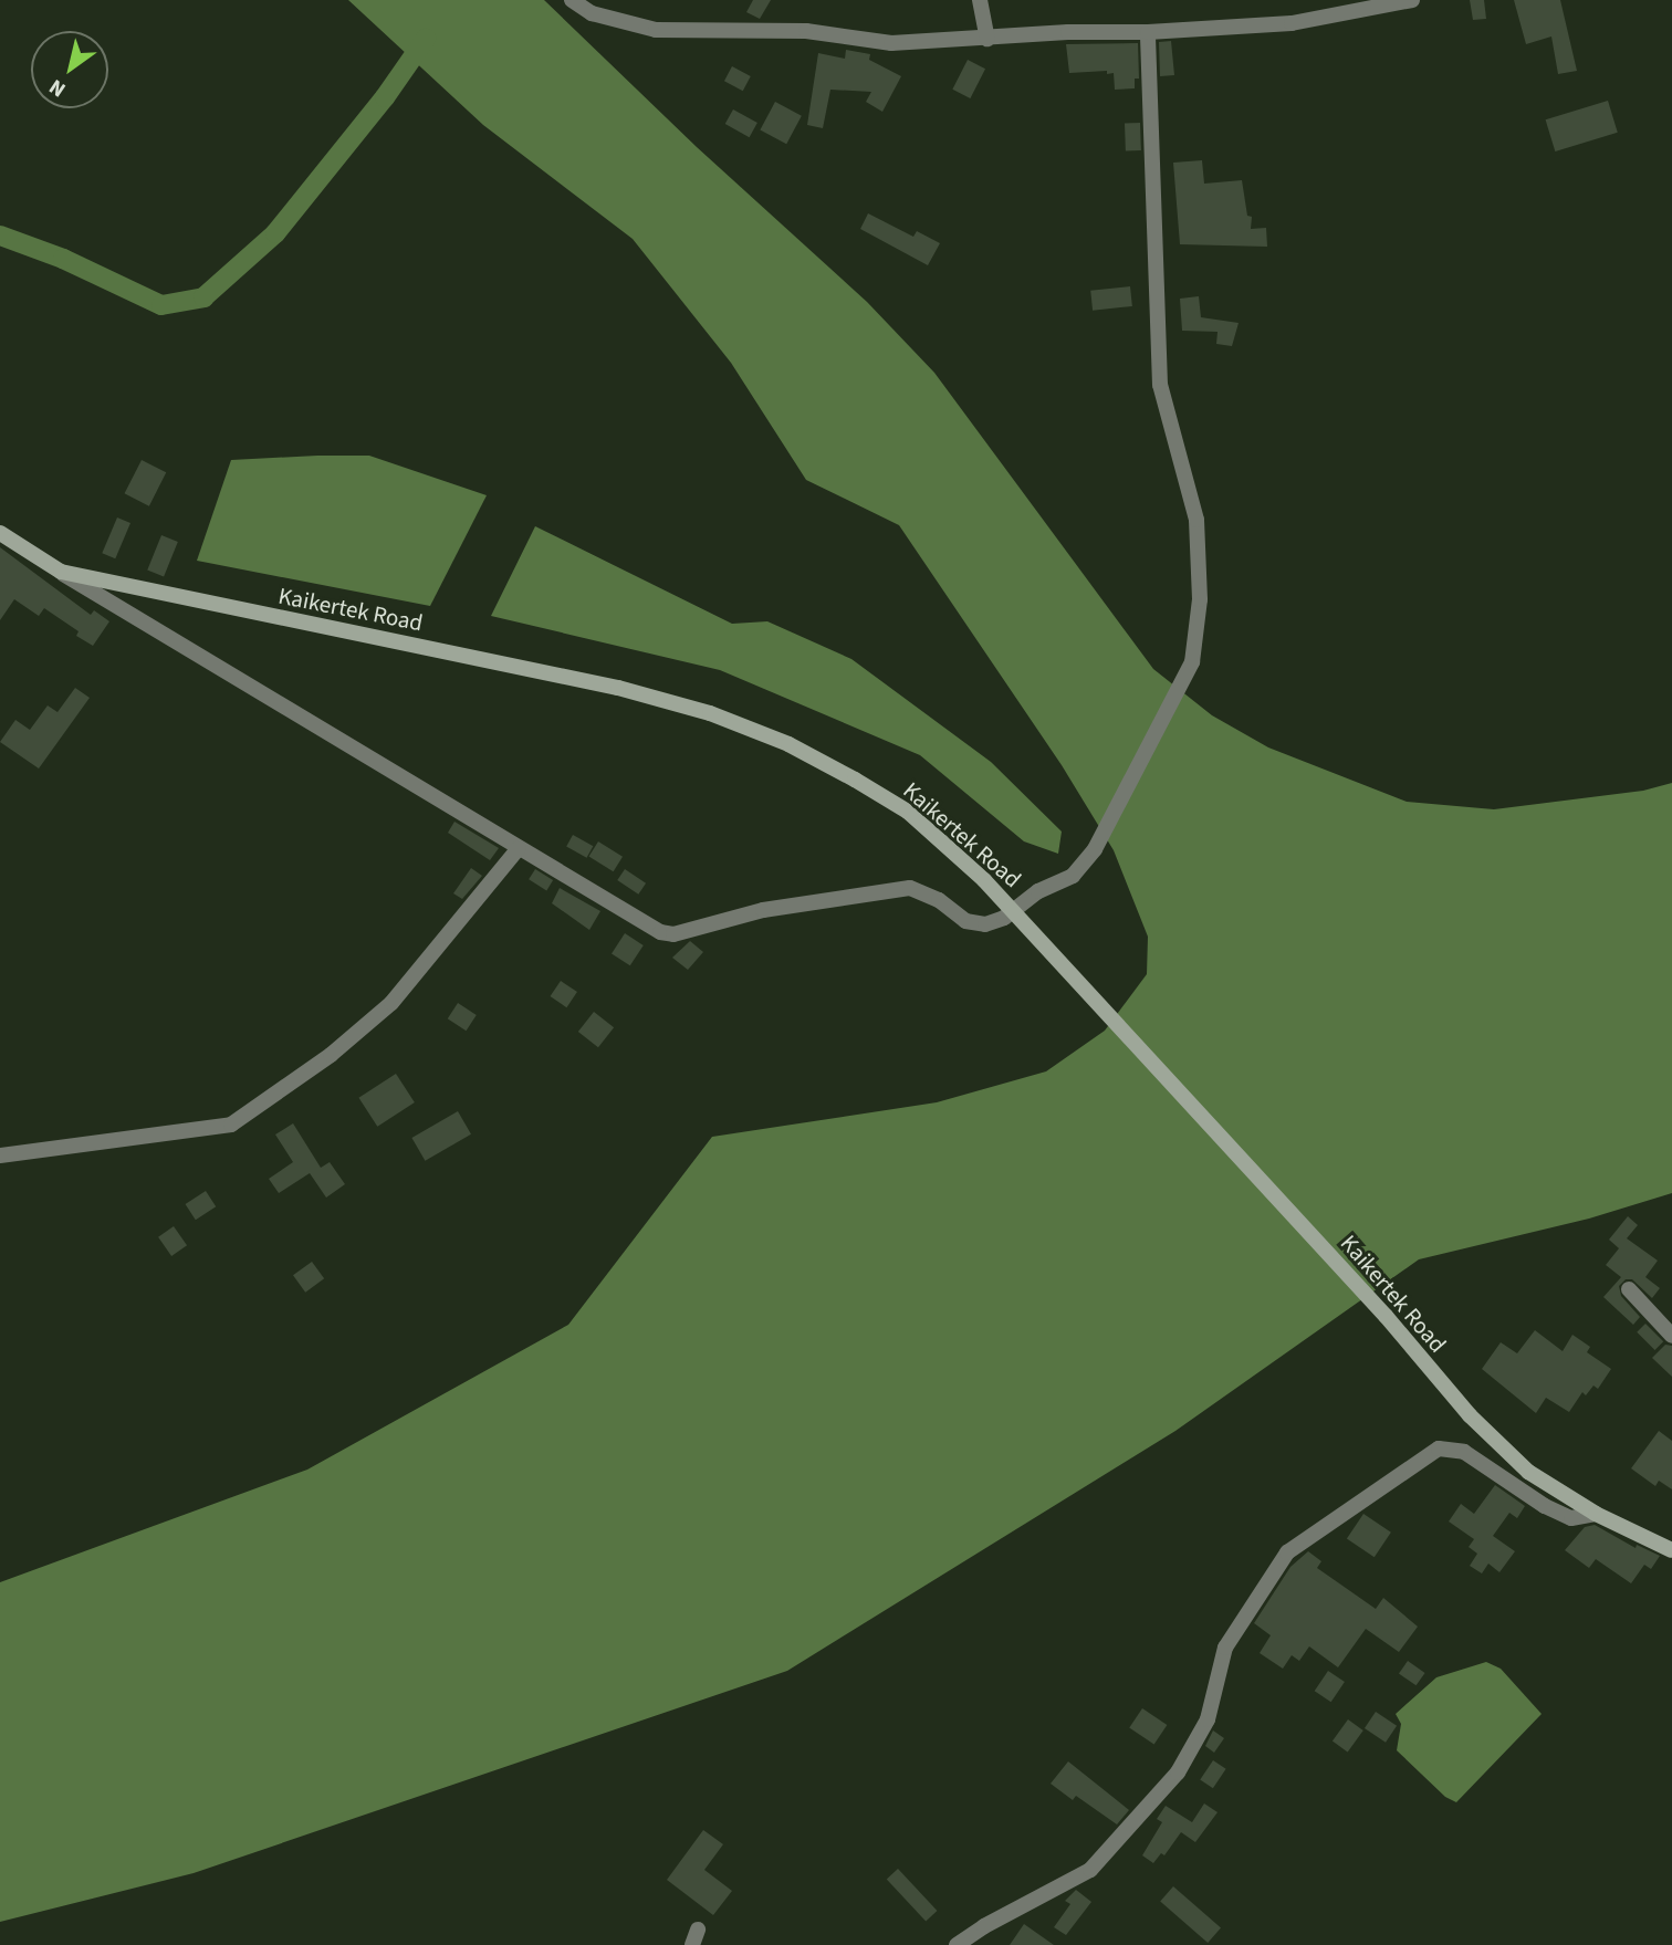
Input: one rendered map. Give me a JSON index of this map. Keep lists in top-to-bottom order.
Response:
{
  "streets": {
    "main road": ["Kaikertek Road"]
  },
  "north": "bottom left"
}
